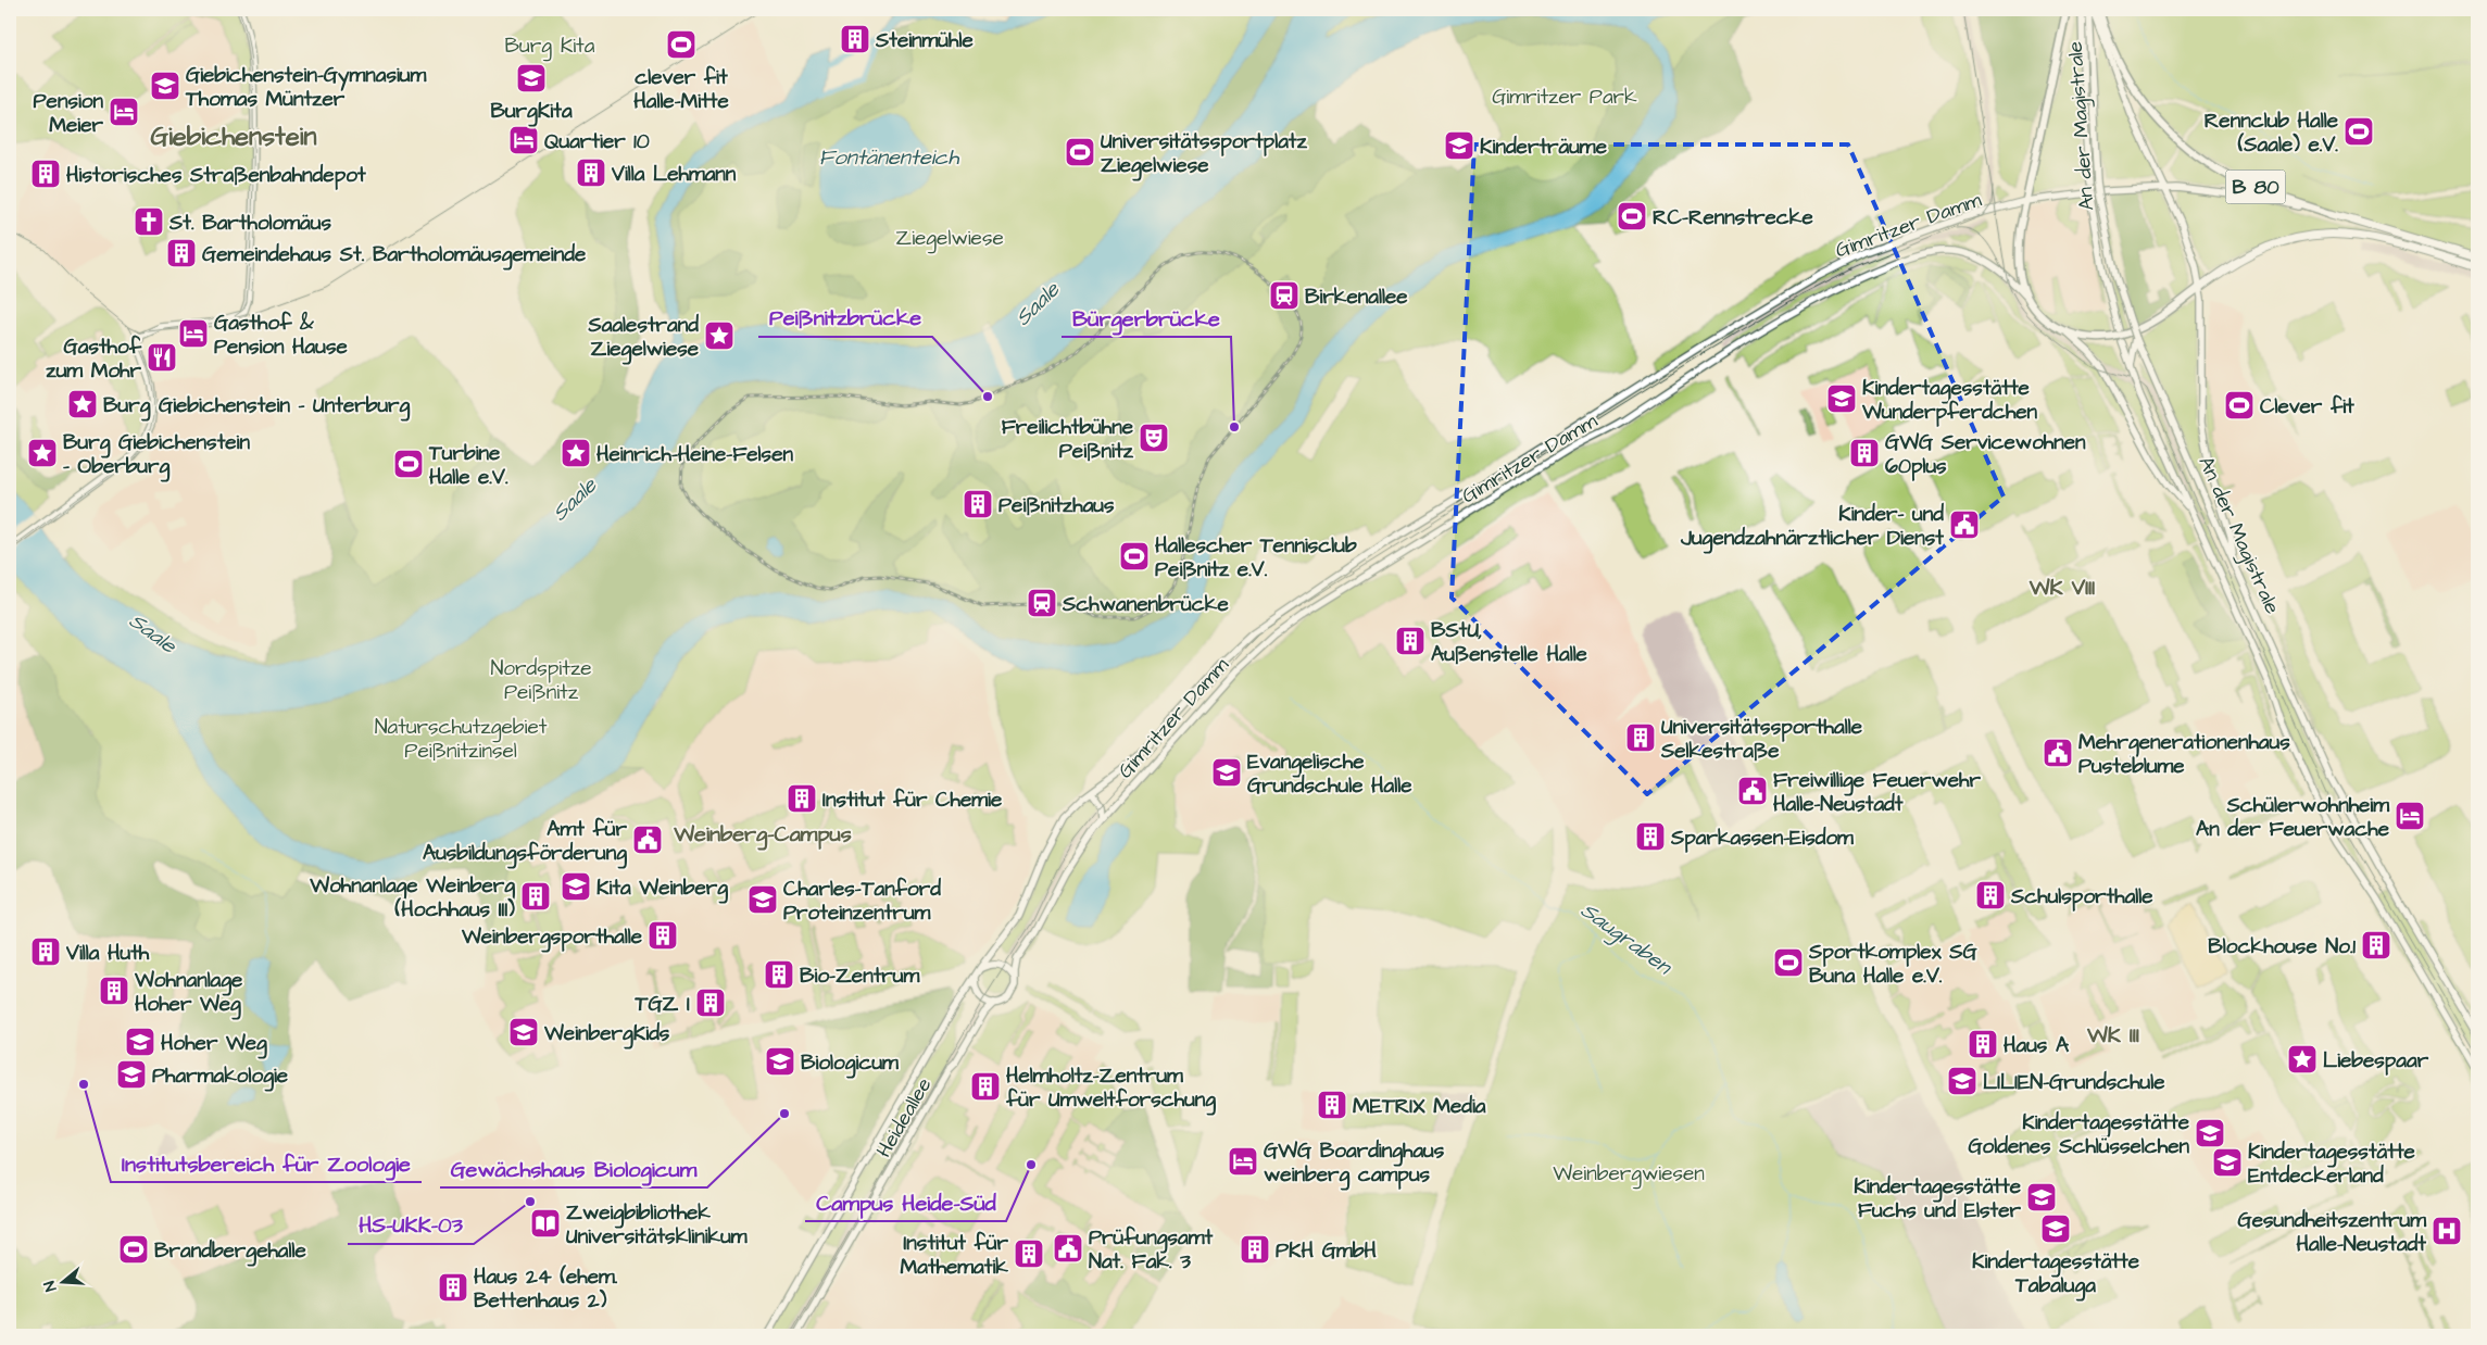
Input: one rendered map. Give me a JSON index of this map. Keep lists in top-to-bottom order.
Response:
{
  "streets": {
    "highway": ["B 80"],
    "main road": ["An der Magistrale", "Gimritzer Damm", "Heideallee"]
  },
  "crossings": [
    ["An der Magistrale", "Gimritzer Damm"]
  ],
  "districts": [
    "Giebichenstein",
    "WK VIII",
    "Weinberg-Campus",
    "WK III"
  ],
  "water": ["Fontänenteich", "Saale", "Saugraben"],
  "parks": [
    "Burg Kita",
    "Gimritzer Park",
    "Ziegelwiese",
    "Nordspitze Peißnitz",
    "Naturschutzgebiet Peißnitzinsel",
    "Weinbergwiesen"
  ],
  "places": {
    "building": [
      "Steinmühle",
      "Villa Lehmann",
      "Historisches Straßenbahndepot",
      "Gemeindehaus St. Bartholomäusgemeinde",
      "GWG Servicewohnen 60plus",
      "Peißnitzhaus",
      "BStU, Außenstelle Halle",
      "Universitätssporthalle Selkestraße",
      "Institut für Chemie",
      "Sparkassen-Eisdom",
      "Schulsporthalle",
      "Wohnanlage Weinberg (Hochhaus III)",
      "Weinbergsporthalle",
      "Blockhouse No.1",
      "Villa Huth",
      "Bio-Zentrum",
      "Wohnanlage Hoher Weg",
      "TGZ I",
      "Haus A",
      "Helmholtz-Zentrum für Umweltforschung",
      "METRIX Media",
      "PKH GmbH",
      "Institut für Mathematik",
      "Haus 24 (ehem. Bettenhaus 2)"
    ],
    "sports": [
      "clever fit Halle-Mitte",
      "Rennclub Halle (Saale) e.V.",
      "Universitätssportplatz Ziegelwiese",
      "RC-Rennstrecke",
      "Clever fit",
      "Turbine Halle e.V.",
      "Hallescher Tennisclub Peißnitz e.V.",
      "Sportkomplex SG Buna Halle e.V.",
      "Brandbergehalle"
    ],
    "school or university": [
      "BurgKita",
      "Giebichenstein-Gymnasium Thomas Müntzer",
      "Kinderträume",
      "Kindertagesstätte Wunderpferdchen",
      "Evangelische Grundschule Halle",
      "Kita Weinberg",
      "Charles-Tanford Proteinzentrum",
      "WeinbergKids",
      "Hoher Weg",
      "Biologicum",
      "Pharmakologie",
      "LILIEN-Grundschule",
      "Kindertagesstätte Goldenes Schlüsselchen",
      "Kindertagesstätte Entdeckerland",
      "Kindertagesstätte Fuchs und Elster",
      "Kindertagesstätte Tabaluga"
    ],
    "hotel": [
      "Pension Meier",
      "Quartier 10",
      "Gasthof & Pension Hause",
      "Schülerwohnheim An der Feuerwache",
      "GWG Boardinghaus weinberg campus"
    ],
    "church": ["St. Bartholomäus"],
    "station": ["Birkenallee", "Schwanenbrücke"],
    "place": [
      "Saalestrand Ziegelwiese",
      "Burg Giebichenstein - Unterburg",
      "Burg Giebichenstein - Oberburg",
      "Heinrich-Heine-Felsen",
      "Liebespaar"
    ],
    "restaurant": ["Gasthof zum Mohr"],
    "other": [
      "Peißnitzbrücke",
      "Bürgerbrücke",
      "Institutsbereich für Zoologie",
      "Gewächshaus Biologicum",
      "Campus Heide-Süd",
      "HS-UKK-03"
    ],
    "theatre": ["Freilichtbühne Peißnitz"],
    "public building": [
      "Kinder- und Jugendzahnärztlicher Dienst",
      "Mehrgenerationenhaus Pusteblume",
      "Freiwillige Feuerwehr Halle-Neustadt",
      "Amt für Ausbildungsförderung",
      "Prüfungsamt Nat. Fak. 3"
    ],
    "library": ["Zweigbibliothek Universitätsklinikum"],
    "hospital": ["Gesundheitszentrum Halle-Neustadt"]
  },
  "north": "left"
}
